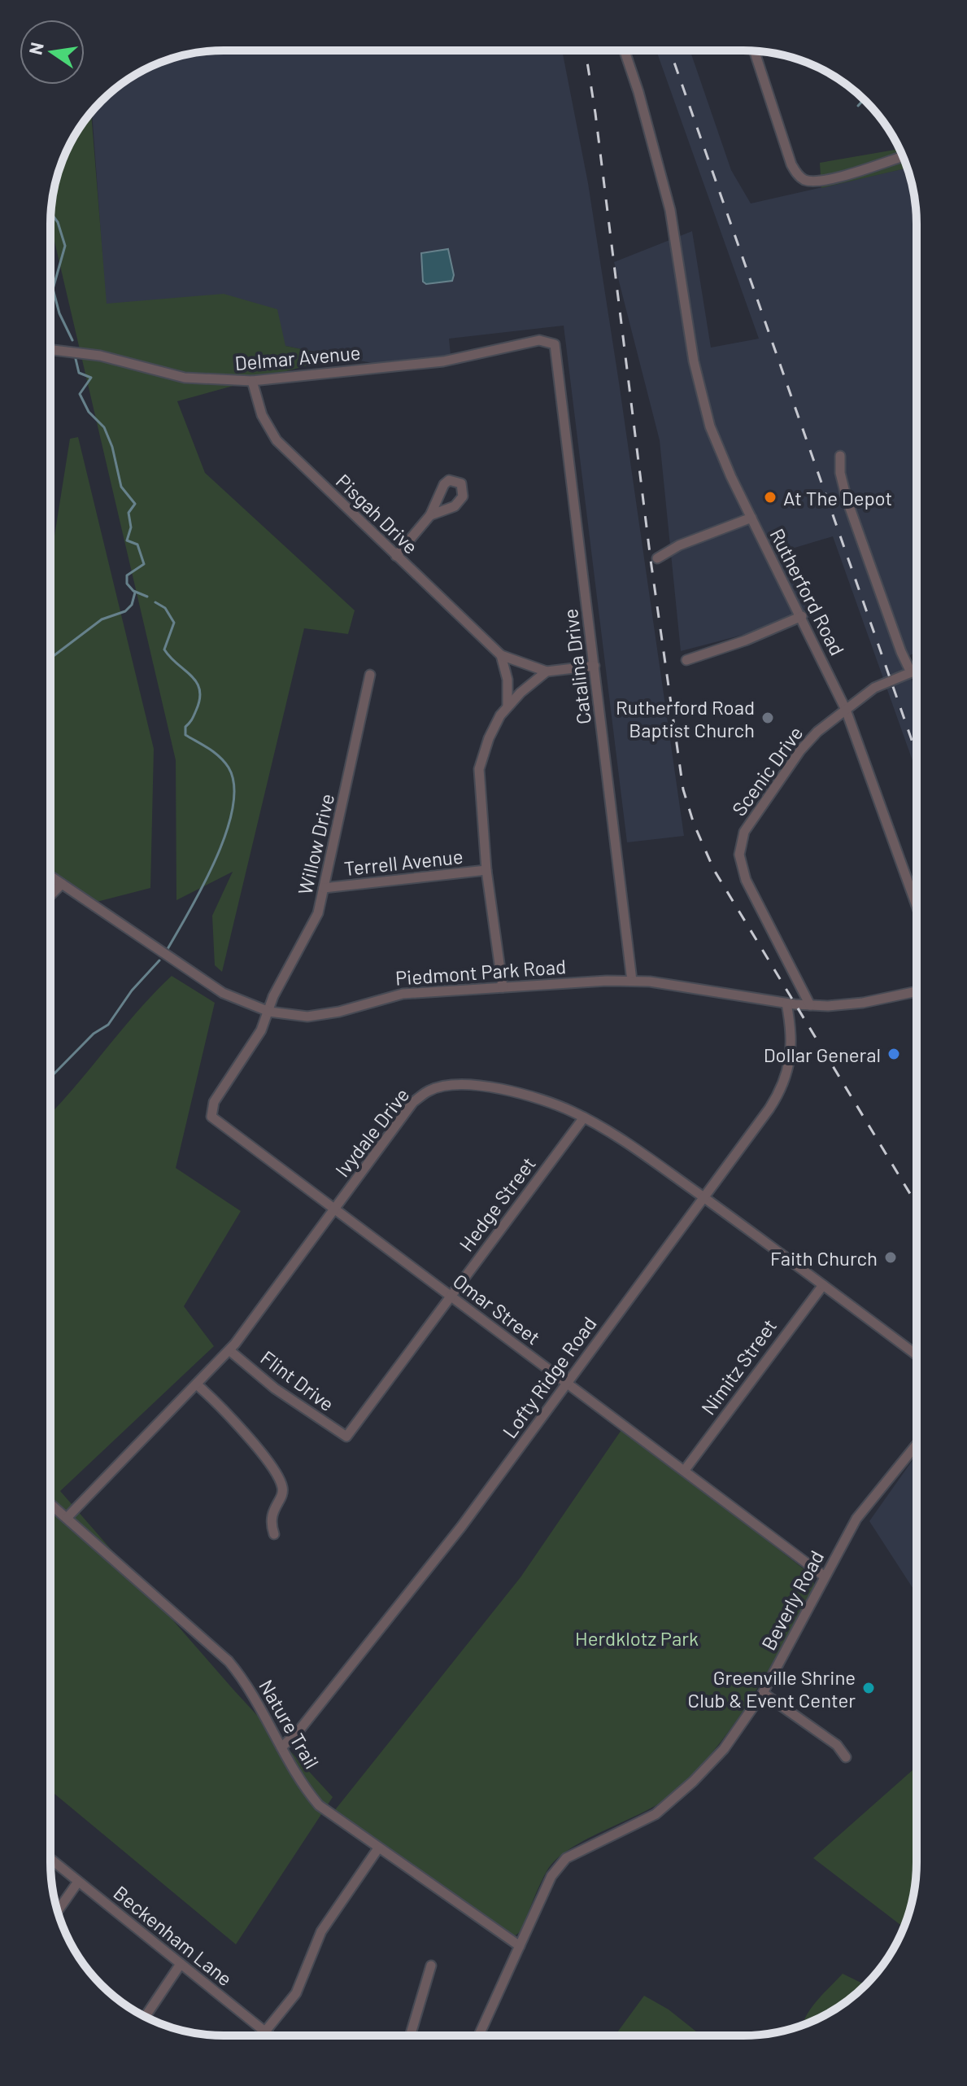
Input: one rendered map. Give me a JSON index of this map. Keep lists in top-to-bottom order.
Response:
{
  "streets": {
    "street": [
      "Delmar Avenue",
      "Pisgah Drive",
      "Rutherford Road",
      "Catalina Drive",
      "Scenic Drive",
      "Willow Drive",
      "Terrell Avenue",
      "Piedmont Park Road",
      "Ivydale Drive",
      "Hedge Street",
      "Omar Street",
      "Nimitz Street",
      "Lofty Ridge Road",
      "Flint Drive",
      "Beverly Road",
      "Nature Trail",
      "Beckenham Lane"
    ]
  },
  "crossings": [
    ["Delmar Avenue", "Pisgah Drive"],
    ["Delmar Avenue", "Catalina Drive"],
    ["Pisgah Drive", "Catalina Drive"],
    ["Rutherford Road", "Scenic Drive"],
    ["Catalina Drive", "Piedmont Park Road"],
    ["Scenic Drive", "Piedmont Park Road"],
    ["Willow Drive", "Terrell Avenue"],
    ["Willow Drive", "Piedmont Park Road"],
    ["Willow Drive", "Omar Street"],
    ["Piedmont Park Road", "Lofty Ridge Road"],
    ["Ivydale Drive", "Hedge Street"],
    ["Ivydale Drive", "Omar Street"],
    ["Ivydale Drive", "Nimitz Street"],
    ["Ivydale Drive", "Lofty Ridge Road"],
    ["Ivydale Drive", "Flint Drive"],
    ["Ivydale Drive", "Nature Trail"],
    ["Hedge Street", "Omar Street"],
    ["Hedge Street", "Flint Drive"],
    ["Omar Street", "Nimitz Street"],
    ["Omar Street", "Lofty Ridge Road"],
    ["Omar Street", "Beverly Road"],
    ["Lofty Ridge Road", "Nature Trail"],
    ["Beverly Road", "Nature Trail"]
  ],
  "parks": ["Herdklotz Park"],
  "places": [
    "At The Depot",
    "Rutherford Road Baptist Church",
    "Dollar General",
    "Faith Church",
    "Greenville Shrine Club & Event Center"
  ],
  "north": "left"
}
